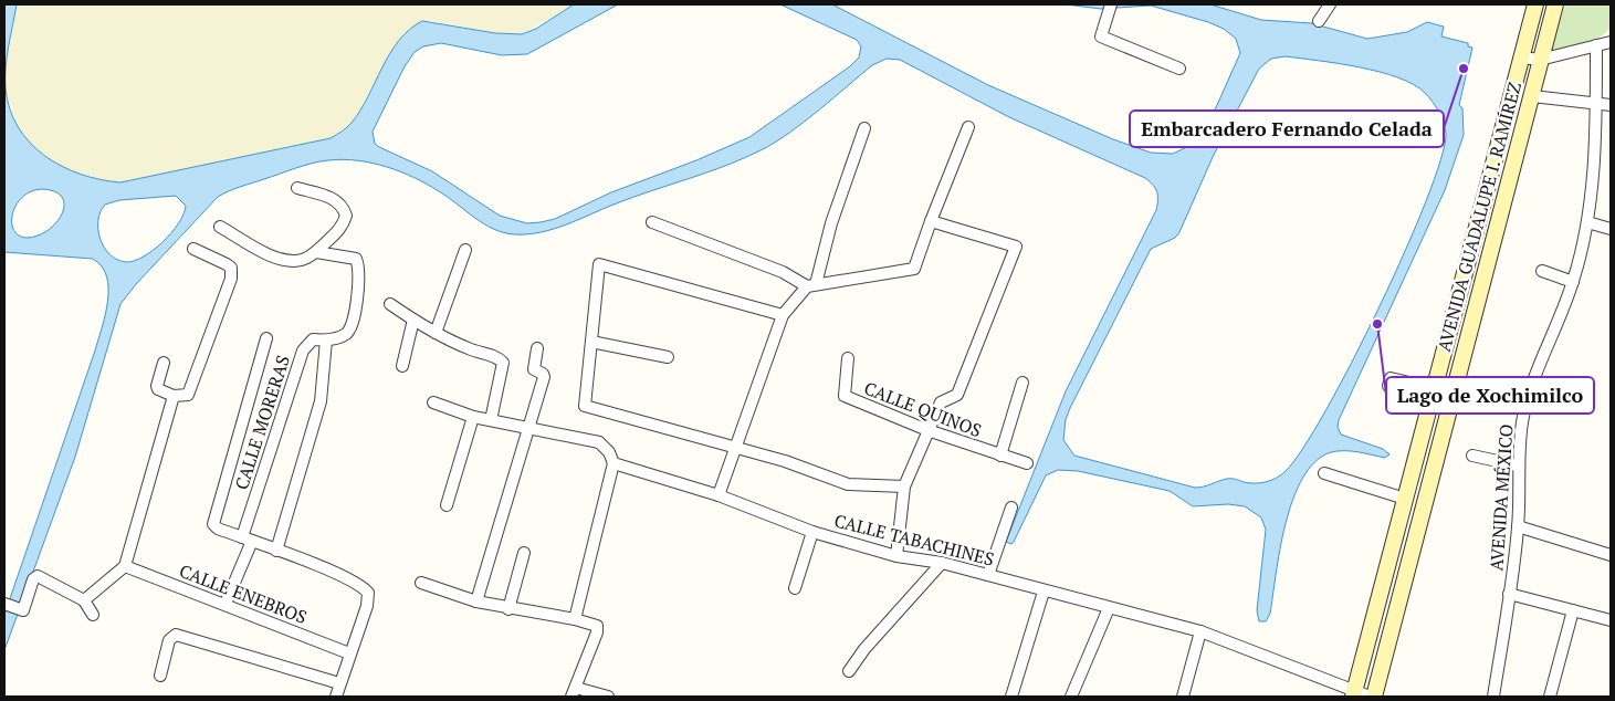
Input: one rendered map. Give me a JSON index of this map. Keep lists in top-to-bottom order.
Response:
{
  "streets": {
    "main road": ["AVENIDA GUADALUPE I. RAMÍREZ"],
    "street": [
      "CALLE QUINOS",
      "CALLE MORERAS",
      "AVENIDA MÉXICO",
      "CALLE TABACHINES",
      "CALLE ENEBROS"
    ]
  },
  "crossings": [
    ["AVENIDA GUADALUPE I. RAMÍREZ", "CALLE TABACHINES"]
  ],
  "places": ["Embarcadero Fernando Celada", "Lago de Xochimilco"]
}
